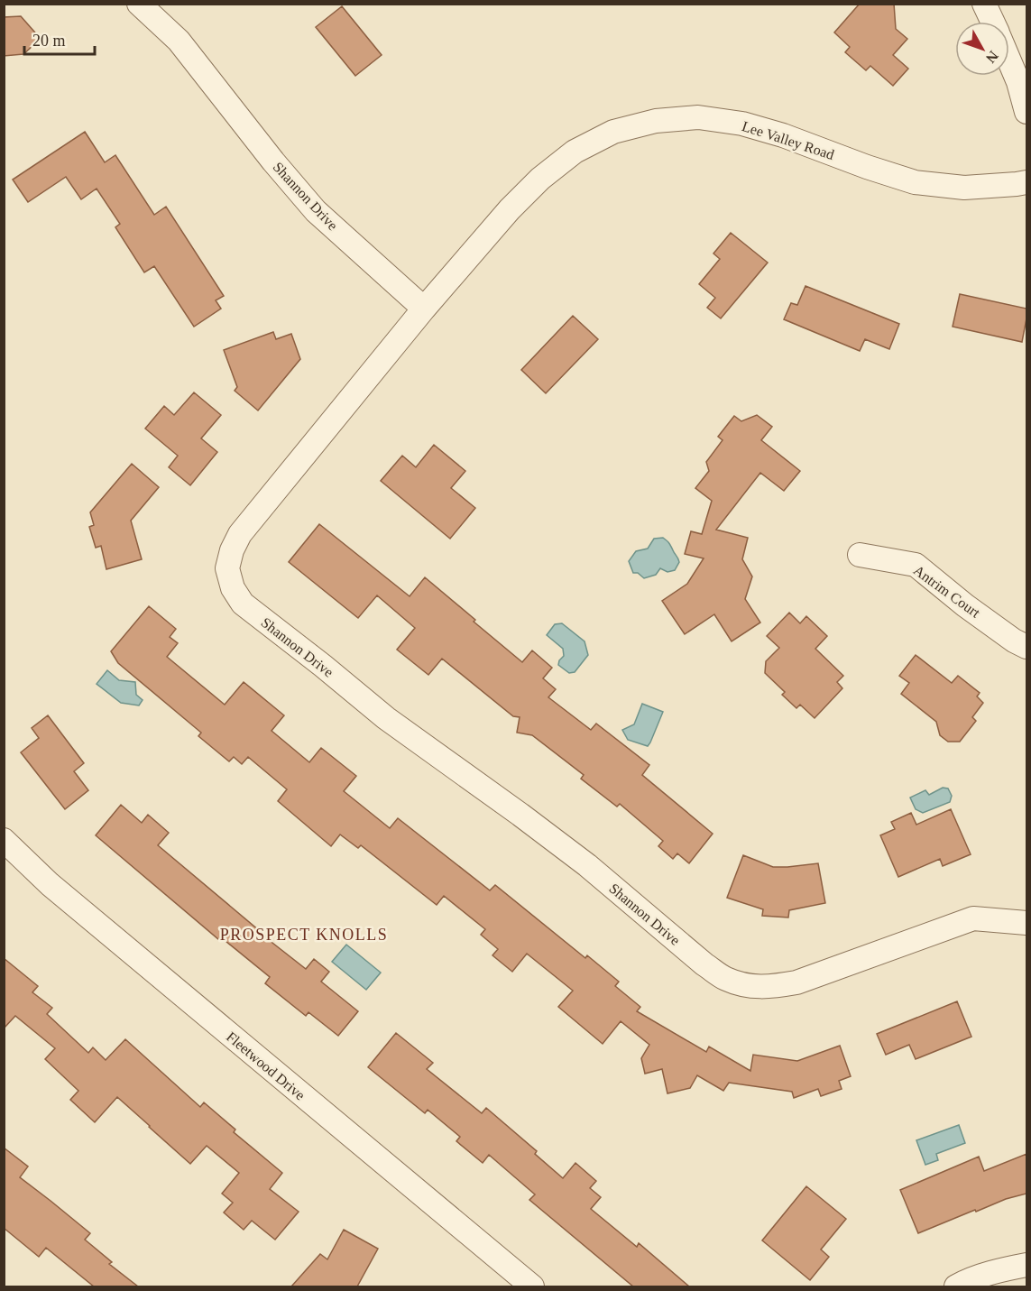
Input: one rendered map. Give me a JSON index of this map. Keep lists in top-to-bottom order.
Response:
{
  "streets": {
    "street": [
      "Lee Valley Road",
      "Shannon Drive",
      "Antrim Court",
      "Fleetwood Drive"
    ]
  },
  "crossings": [
    ["Lee Valley Road", "Shannon Drive"]
  ],
  "districts": ["PROSPECT KNOLLS"],
  "scale_bar": "20 m",
  "north": "bottom right"
}
